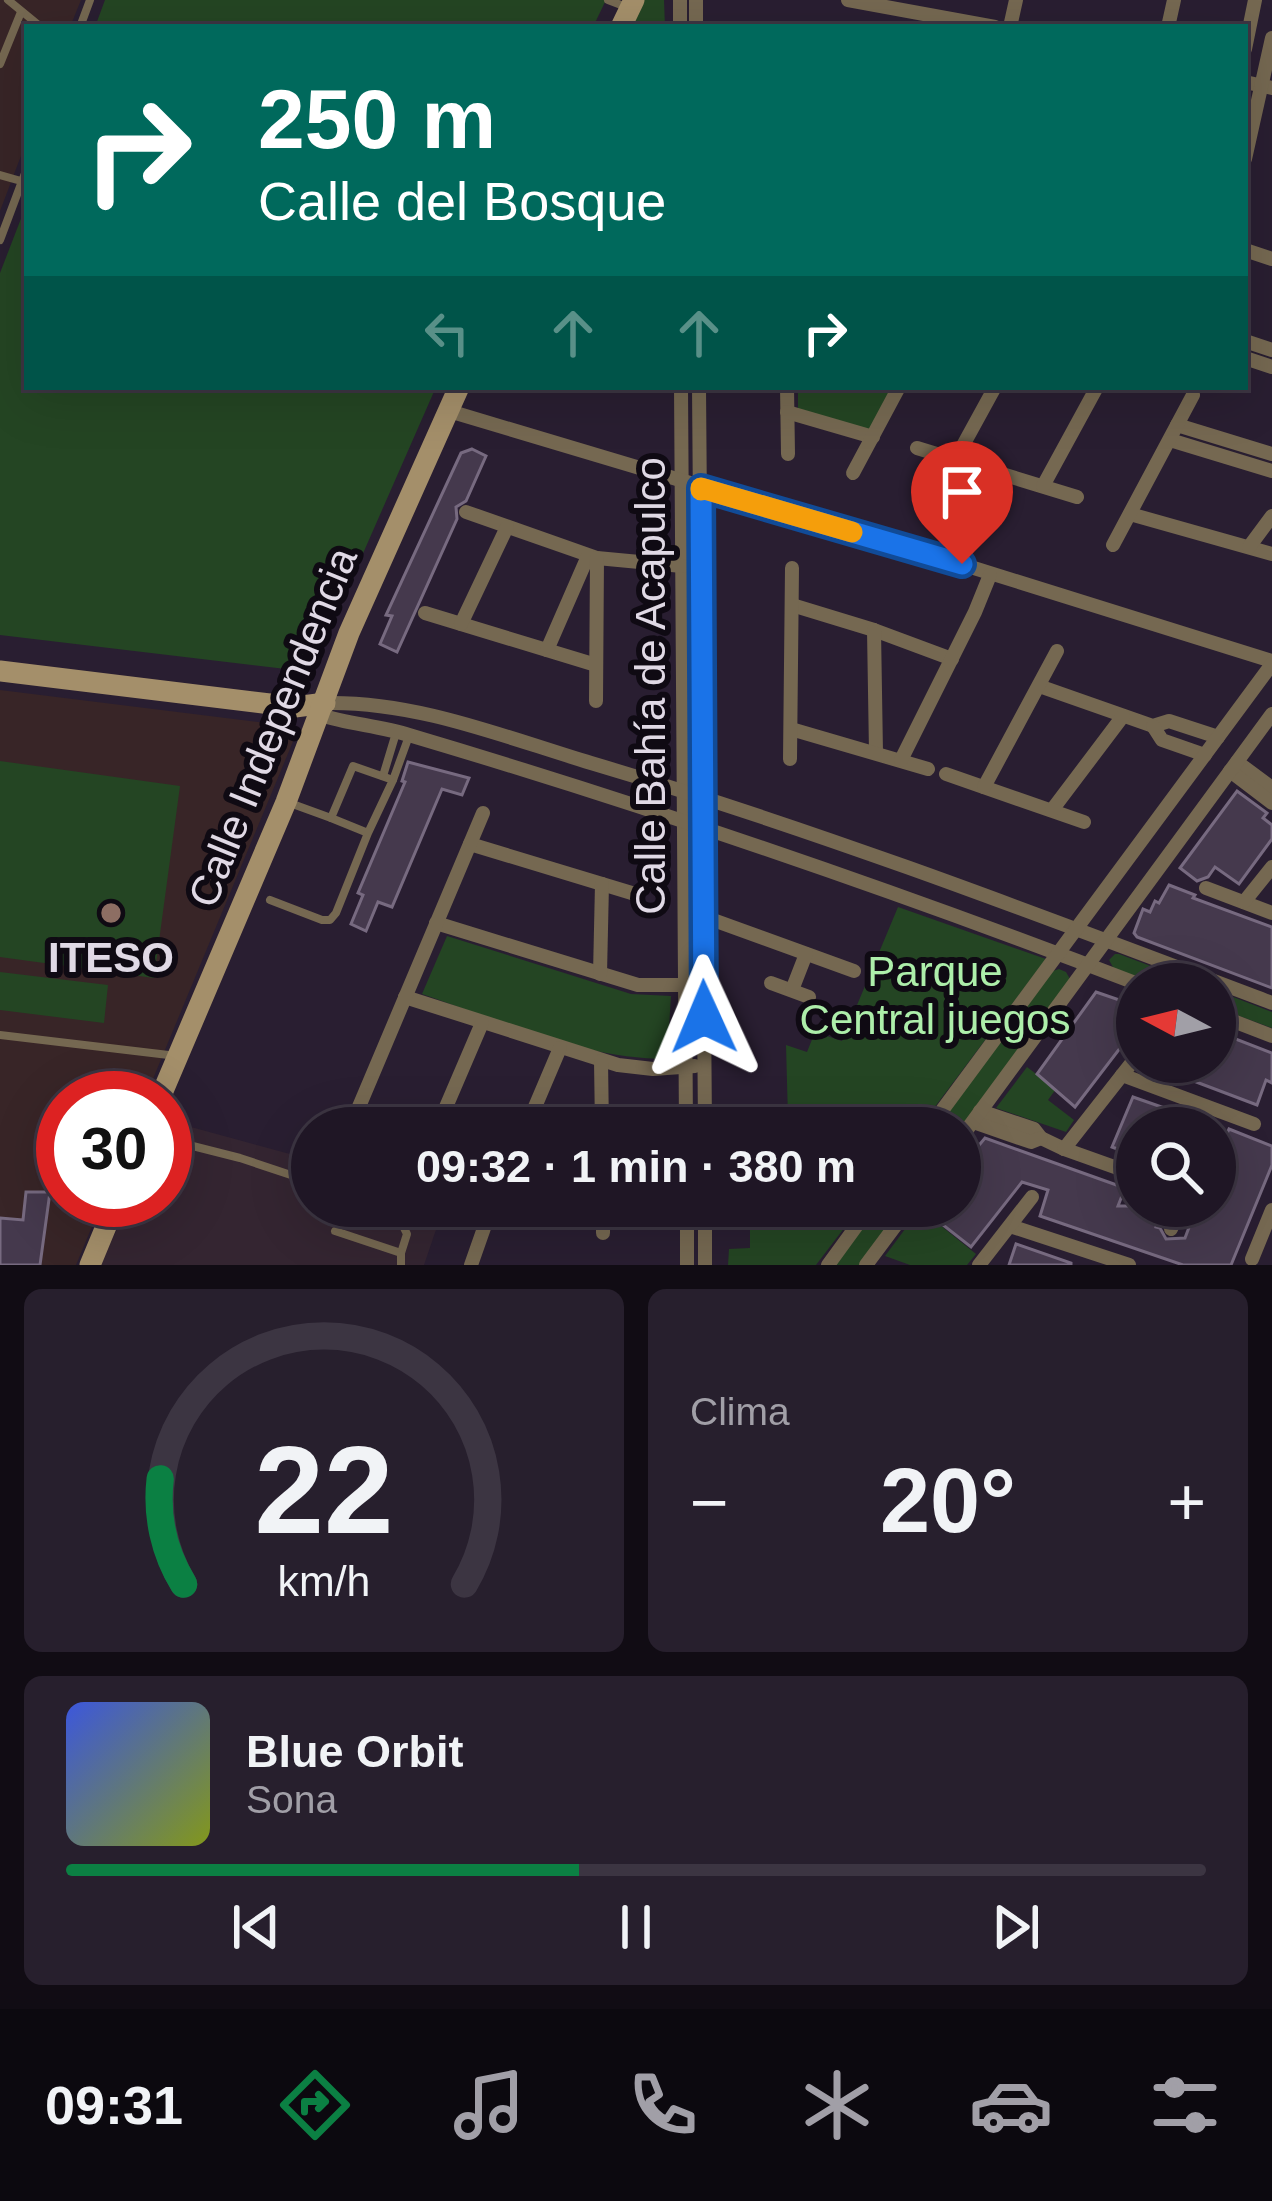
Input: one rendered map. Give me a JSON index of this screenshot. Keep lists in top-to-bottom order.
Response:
{
  "streets": {
    "street": ["Calle Bahía de Acapulco", "Calle Independencia"]
  },
  "parks": ["Parque Central juegos"],
  "places": ["ITESO"],
  "north": "left",
  "page": {
    "turn": ["250 m", "Calle del Bosque"],
    "limit": "30",
    "trip": "09:32 · 1 min · 380 m",
    "tile": "Clima",
    "heat": ["−", "20°", "+"],
    "song": ["Blue Orbit", "Sona"],
    "tabs": "09:31",
    "gauge": ["22", "km/h"]
  }
}
